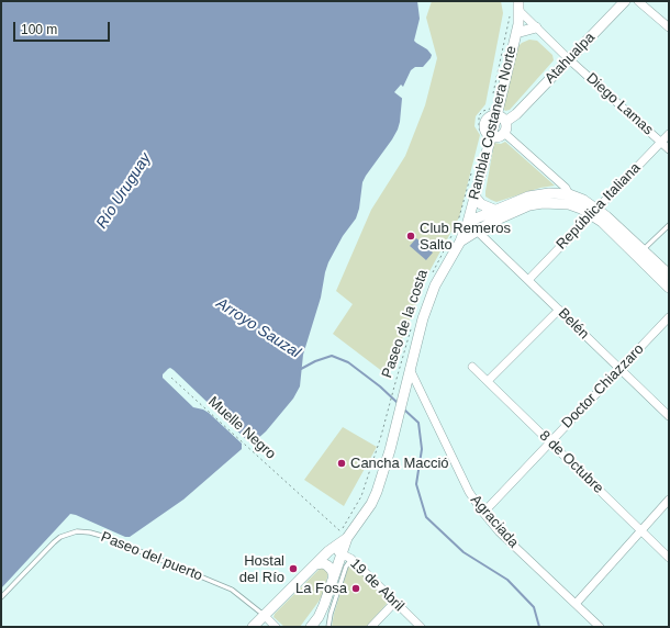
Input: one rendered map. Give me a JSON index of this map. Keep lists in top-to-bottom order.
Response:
{
  "streets": {
    "street": [
      "Atahualpa",
      "Diego Lamas",
      "Rambla Costanera Norte",
      "República Italiana",
      "Belén",
      "Doctor Chiazzaro",
      "8 de Octubre",
      "Agraciada",
      "19 de Abril"
    ],
    "lane": ["Paseo del puerto"],
    "path": ["Paseo de la costa", "Muelle Negro"]
  },
  "crossings": [
    ["Atahualpa", "Diego Lamas"],
    ["Atahualpa", "Rambla Costanera Norte"],
    ["Diego Lamas", "Rambla Costanera Norte"],
    ["Diego Lamas", "República Italiana"],
    ["Rambla Costanera Norte", "Paseo de la costa"],
    ["Rambla Costanera Norte", "Muelle Negro"],
    ["Rambla Costanera Norte", "Agraciada"],
    ["Rambla Costanera Norte", "Paseo del puerto"],
    ["Rambla Costanera Norte", "19 de Abril"],
    ["República Italiana", "Belén"],
    ["Paseo de la costa", "Muelle Negro"],
    ["Belén", "Doctor Chiazzaro"],
    ["Doctor Chiazzaro", "8 de Octubre"],
    ["Doctor Chiazzaro", "Agraciada"]
  ],
  "water": ["Río Uruguay", "Arroyo Sauzal"],
  "places": [
    "Club Remeros Salto",
    "Cancha Macció",
    "Hostal del Río",
    "La Fosa"
  ],
  "scale_bar": "100 m"
}
